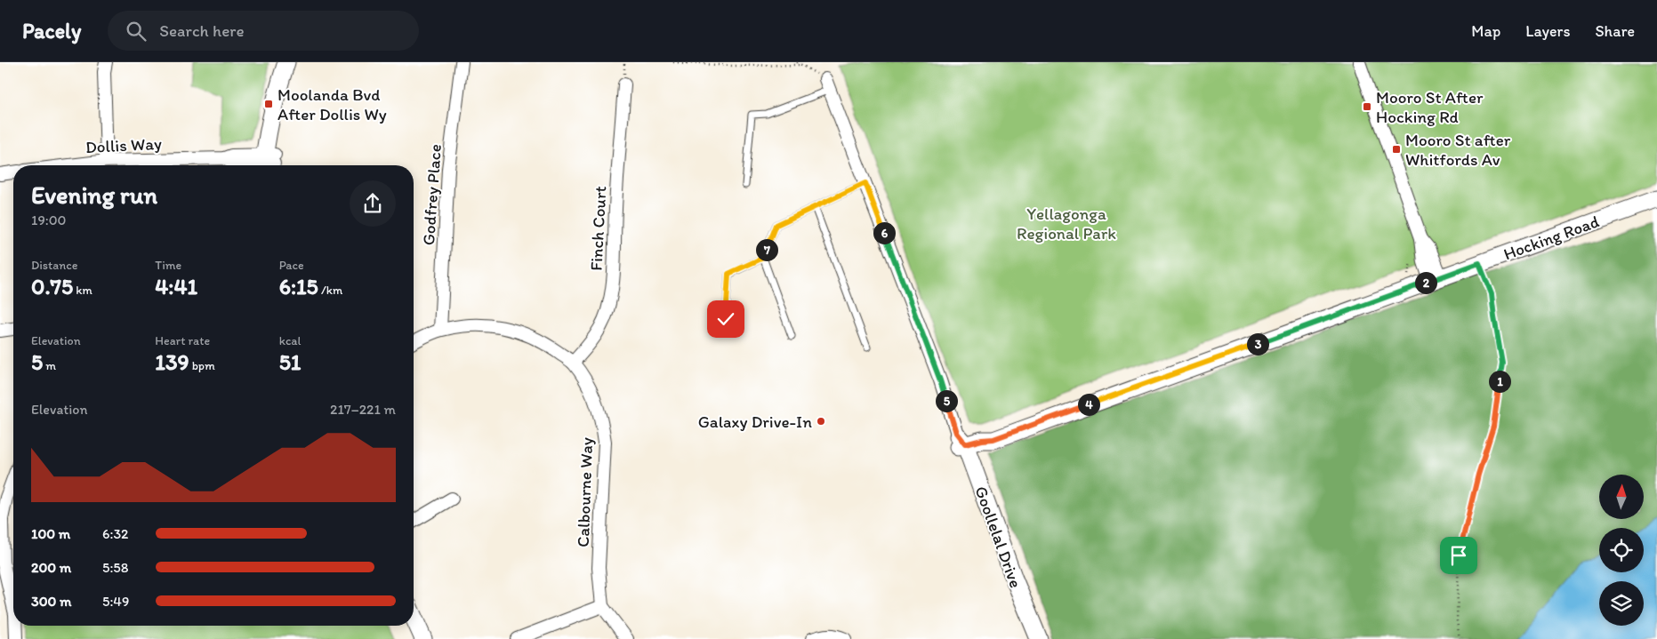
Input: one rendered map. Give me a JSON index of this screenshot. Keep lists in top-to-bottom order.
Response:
{
  "streets": {
    "street": [
      "Dollis Way",
      "Godfrey Place",
      "Finch Court",
      "Hocking Road",
      "Calbourne Way",
      "Goollelal Drive"
    ]
  },
  "crossings": [
    ["Godfrey Place", "Calbourne Way"],
    ["Finch Court", "Calbourne Way"],
    ["Hocking Road", "Goollelal Drive"]
  ],
  "parks": ["Yellagonga Regional Park"],
  "places": {
    "transit": ["Moolanda Bvd After Dollis Wy", "Mooro St After Hocking Rd", "Mooro St after Whitfords Av"],
    "other": ["Galaxy Drive-In"]
  },
  "north": "top",
  "page": {
    "header": "Pacely",
    "search": "Search here",
    "nav": ["Map", "Layers", "Share"],
    "heading": ["Evening run", "19:00"],
    "pins": [
      "6",
      "7",
      "2",
      "3",
      "1",
      "5",
      "4"
    ],
    "stats": [
      ["Distance", "0.75 km"],
      ["Time", "4:41"],
      ["Pace", "6:15 /km"],
      ["Elevation", "5 m"],
      ["Heart rate", "139 bpm"],
      ["kcal", "51"]
    ],
    "chart": ["Elevation", "217–221 m"],
    "list": [
      {
        "name": "100 m",
        "note": "6:32"
      },
      {
        "name": "200 m",
        "note": "5:58"
      },
      {
        "name": "300 m",
        "note": "5:49"
      }
    ]
  }
}
